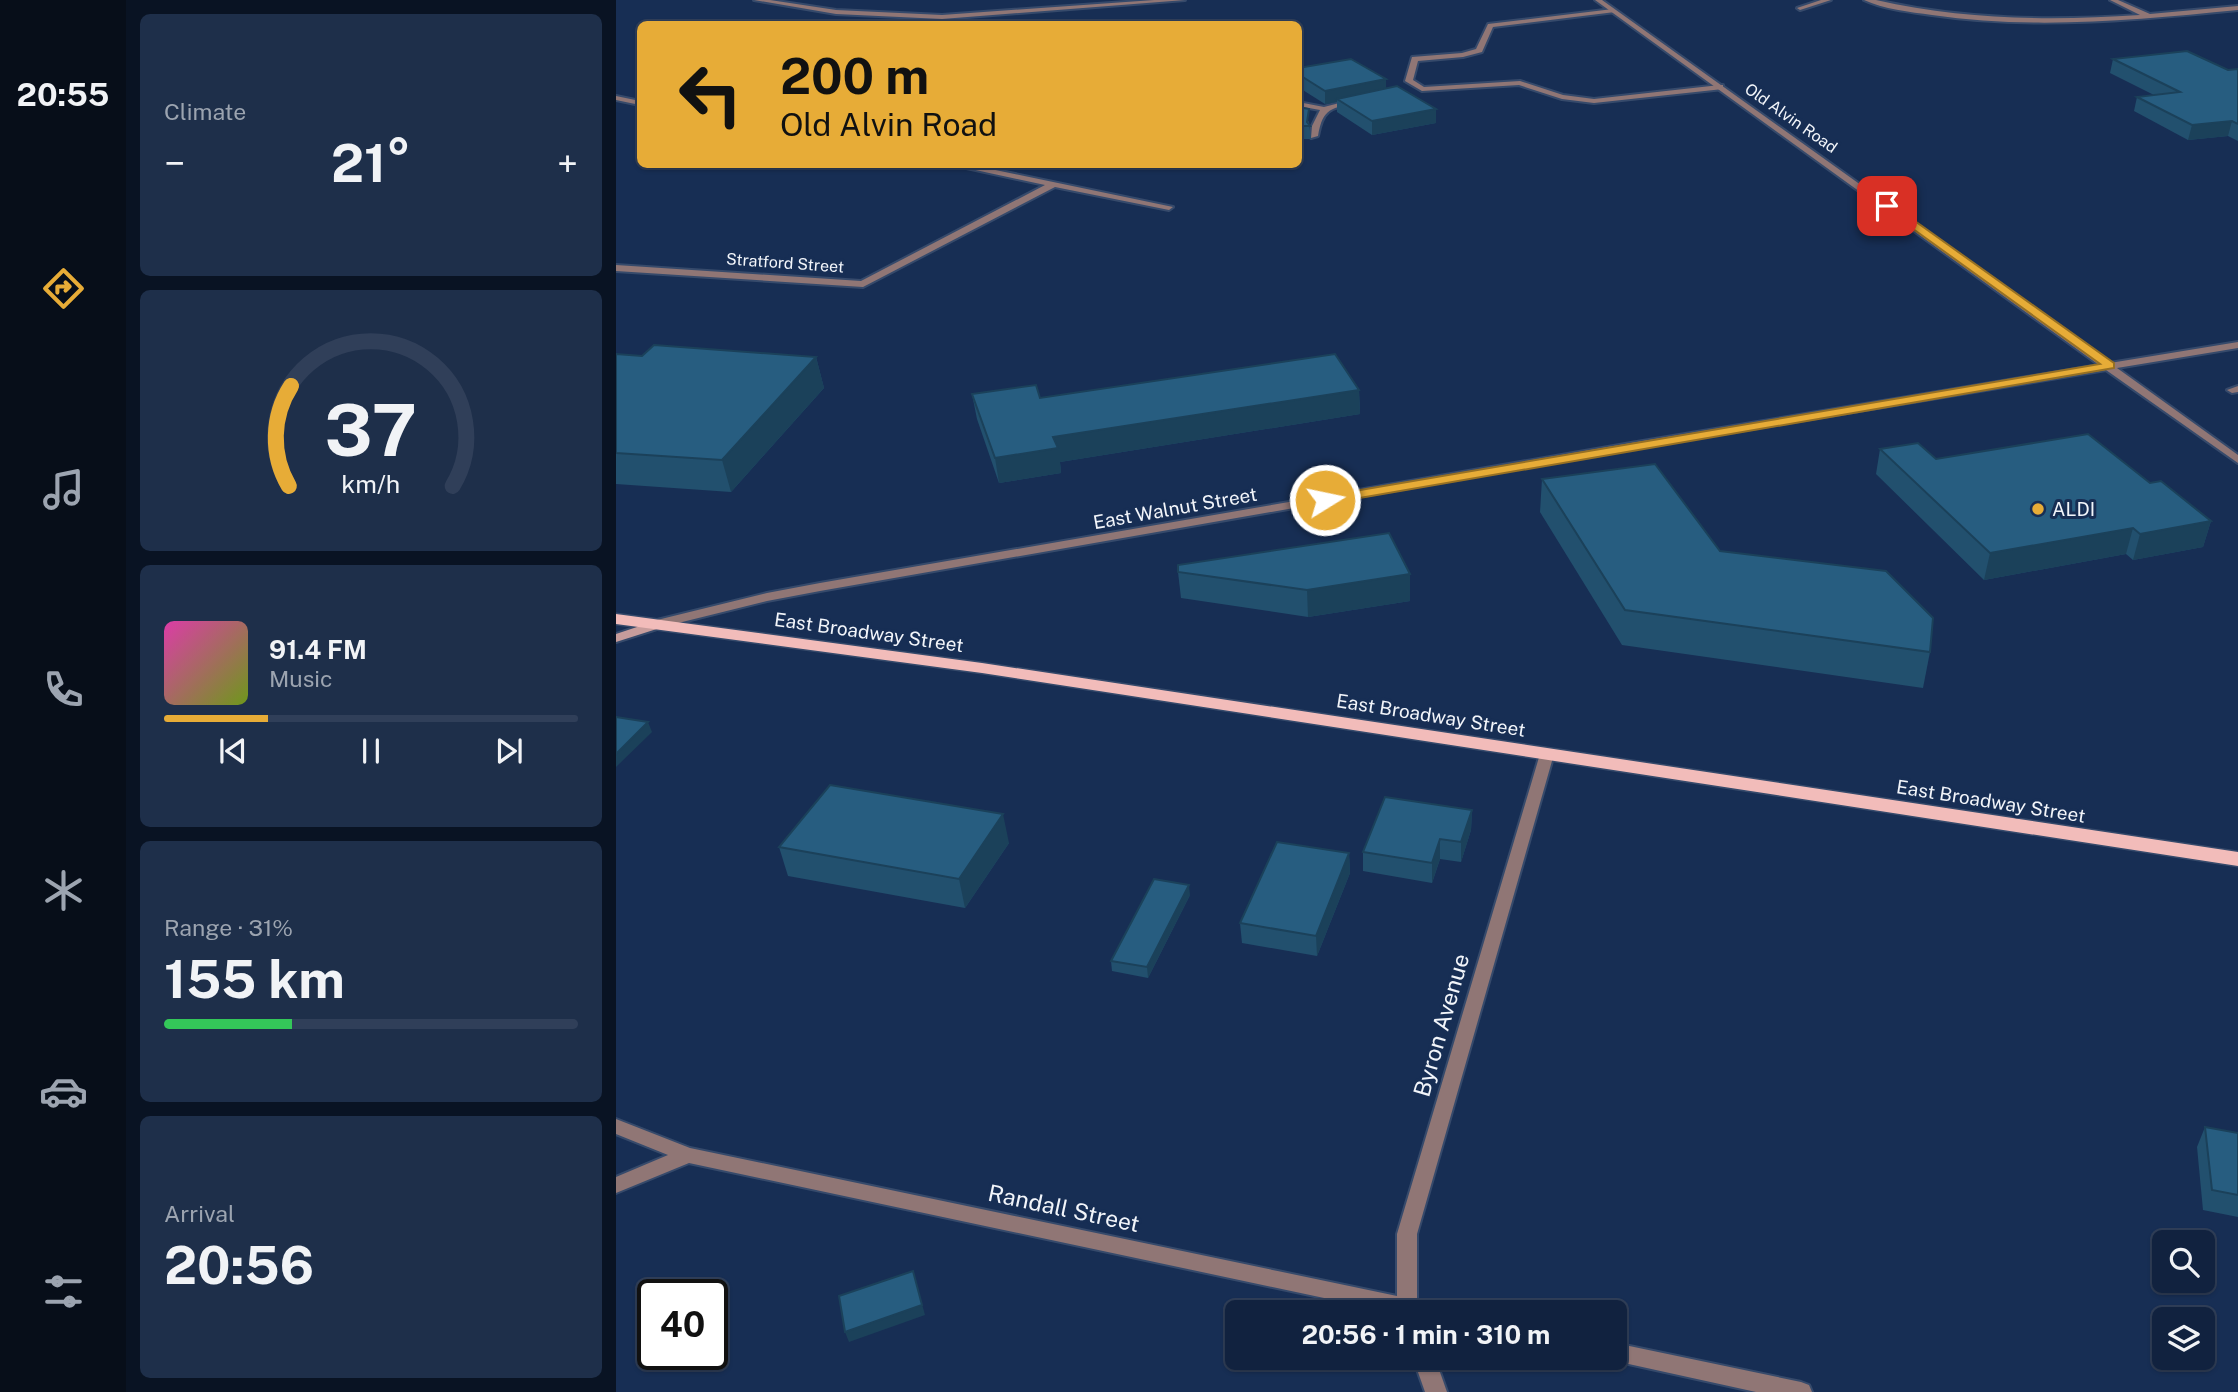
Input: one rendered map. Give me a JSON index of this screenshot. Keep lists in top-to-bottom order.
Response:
{
  "streets": {
    "main road": ["East Broadway Street"],
    "street": [
      "Old Alvin Road",
      "Stratford Street",
      "East Walnut Street",
      "Byron Avenue",
      "Randall Street"
    ]
  },
  "crossings": [
    ["Old Alvin Road", "East Walnut Street"],
    ["East Walnut Street", "East Broadway Street"],
    ["East Broadway Street", "Byron Avenue"]
  ],
  "places": ["ALDI"],
  "page": {
    "tabs": "20:55",
    "tile": [
      "Climate",
      ["Range · 31%", "155 km"],
      ["Arrival", "20:56"]
    ],
    "turn": ["200 m", "Old Alvin Road"],
    "heat": ["−", "21°", "+"],
    "song": ["91.4 FM", "Music"],
    "limit": "40",
    "trip": "20:56 · 1 min · 310 m",
    "gauge": ["37", "km/h"]
  }
}
